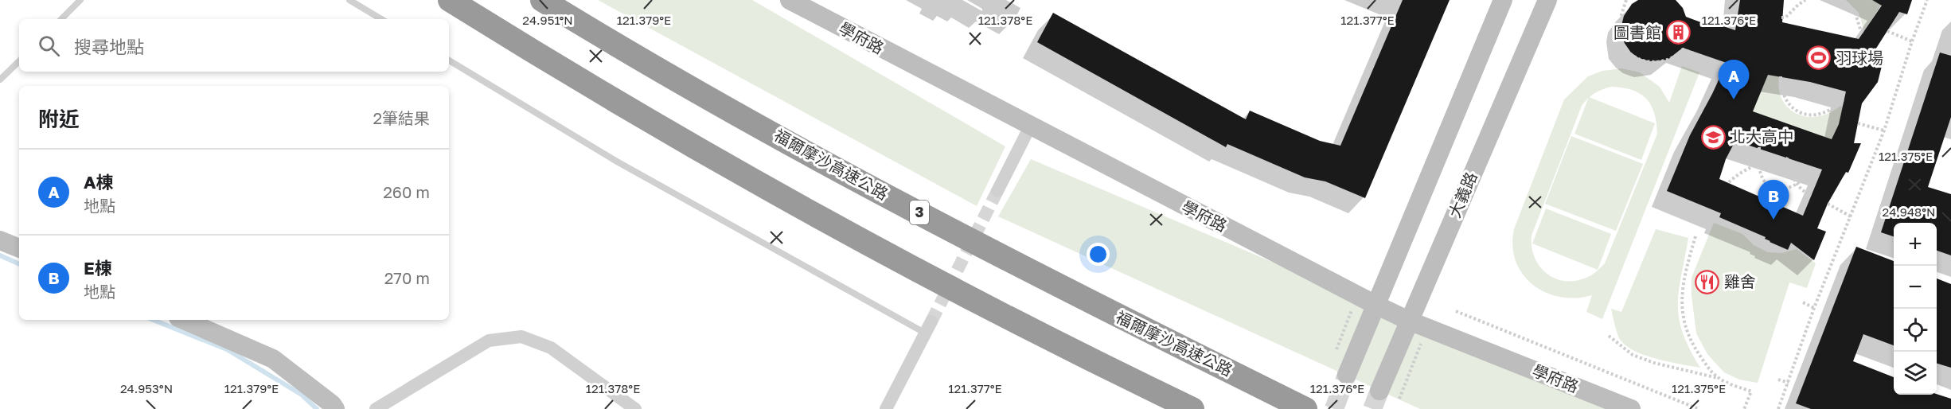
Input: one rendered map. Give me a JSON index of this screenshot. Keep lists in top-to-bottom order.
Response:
{
  "streets": {
    "highway": ["福爾摩沙高速公路", "3"],
    "street": ["學府路", "大義路"]
  },
  "crossings": [
    ["學府路", "大義路"]
  ],
  "places": {
    "building": ["圖書館"],
    "sports": ["羽球場"],
    "school or university": ["北大高中"],
    "restaurant": ["雞舍"]
  },
  "page": {
    "search": "搜尋地點",
    "pins": ["A", "B"],
    "heading": ["附近", "2筆結果"],
    "list": [
      {
        "mark": "A",
        "name": "A棟",
        "note": "地點",
        "value": "260 m"
      },
      {
        "mark": "B",
        "name": "E棟",
        "note": "地點",
        "value": "270 m"
      }
    ],
    "map_buttons": ["+", "−"]
  },
  "coordinates": [
    "24.951°N",
    "121.379°E",
    "121.378°E",
    "121.377°E",
    "121.376°E",
    "121.375°E",
    "24.948°N",
    "24.953°N"
  ]
}
